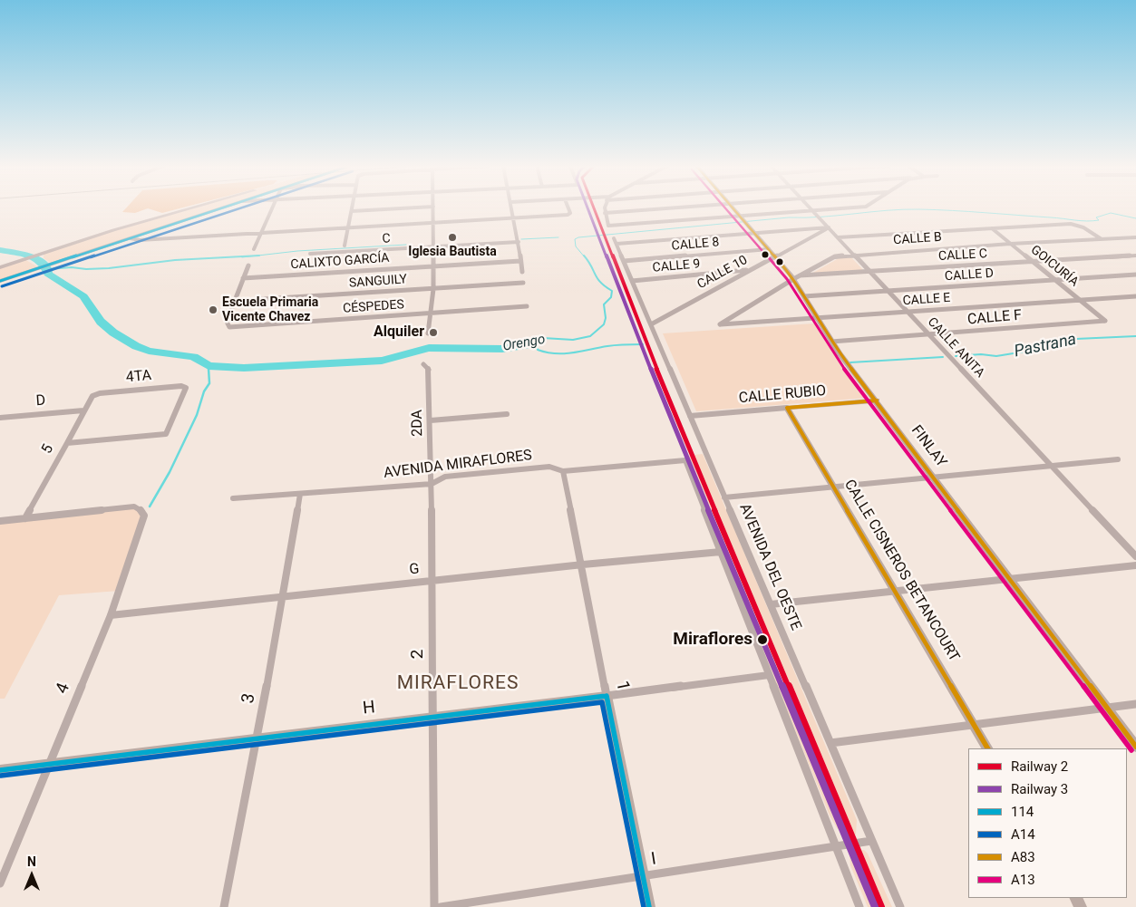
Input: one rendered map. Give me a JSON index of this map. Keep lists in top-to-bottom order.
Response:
{
  "streets": {
    "street": [
      "C",
      "CALLE B",
      "CALLE 8",
      "CALLE C",
      "CALIXTO GARCÍA",
      "CALLE 9",
      "GOICURÍA",
      "CALLE 10",
      "CALLE D",
      "SANGUILY",
      "CALLE E",
      "CÉSPEDES",
      "CALLE F",
      "CALLE ANITA",
      "4TA",
      "CALLE RUBIO",
      "D",
      "2DA",
      "FINLAY",
      "5",
      "AVENIDA MIRAFLORES",
      "AVENIDA DEL OESTE",
      "G",
      "CALLE CISNEROS BETANCOURT",
      "2",
      "1",
      "4",
      "3",
      "H",
      "I"
    ]
  },
  "crossings": [
    ["CALLE B", "CALLE C"],
    ["CALLE B", "GOICURÍA"],
    ["CALLE B", "CALLE E"],
    ["CALLE B", "CALLE ANITA"],
    ["CALLE B", "FINLAY"],
    ["CALLE 8", "FINLAY"],
    ["CALLE 8", "AVENIDA DEL OESTE"],
    ["CALLE C", "GOICURÍA"],
    ["CALLE C", "CALLE ANITA"],
    ["CALLE C", "FINLAY"],
    ["CALLE 9", "CALLE 10"],
    ["CALLE 9", "AVENIDA DEL OESTE"],
    ["GOICURÍA", "CALLE D"],
    ["GOICURÍA", "CALLE E"],
    ["GOICURÍA", "CALLE F"],
    ["CALLE 10", "CALLE ANITA"],
    ["CALLE 10", "FINLAY"],
    ["CALLE 10", "AVENIDA DEL OESTE"],
    ["CALLE D", "CALLE ANITA"],
    ["CALLE D", "FINLAY"],
    ["SANGUILY", "CÉSPEDES"],
    ["CALLE E", "CALLE ANITA"],
    ["CALLE E", "FINLAY"],
    ["CALLE F", "CALLE ANITA"],
    ["CALLE F", "FINLAY"],
    ["4TA", "5"],
    ["CALLE RUBIO", "FINLAY"],
    ["CALLE RUBIO", "AVENIDA DEL OESTE"],
    ["CALLE RUBIO", "CALLE CISNEROS BETANCOURT"],
    ["D", "5"],
    ["2DA", "AVENIDA MIRAFLORES"],
    ["2DA", "2"],
    ["FINLAY", "AVENIDA DEL OESTE"],
    ["5", "4"],
    ["AVENIDA MIRAFLORES", "G"],
    ["AVENIDA MIRAFLORES", "2"],
    ["AVENIDA MIRAFLORES", "1"],
    ["AVENIDA MIRAFLORES", "3"],
    ["AVENIDA DEL OESTE", "I"],
    ["G", "2"],
    ["G", "1"],
    ["G", "4"],
    ["G", "3"],
    ["2", "H"],
    ["1", "H"],
    ["1", "I"],
    ["4", "H"],
    ["3", "H"]
  ],
  "districts": ["MIRAFLORES"],
  "water": ["Orengo", "Pastrana"],
  "places": [
    "Iglesia Bautista",
    "Escuela Primaria Vicente Chavez",
    "Alquiler",
    "Miraflores"
  ],
  "lines": [
    "rail line 2",
    "rail line 3",
    "transit line 114",
    "transit line A14",
    "transit line A83",
    "transit line A13"
  ],
  "legend": [
    "Railway 2",
    "Railway 3",
    "114",
    "A14",
    "A83",
    "A13"
  ],
  "north": "top"
}
